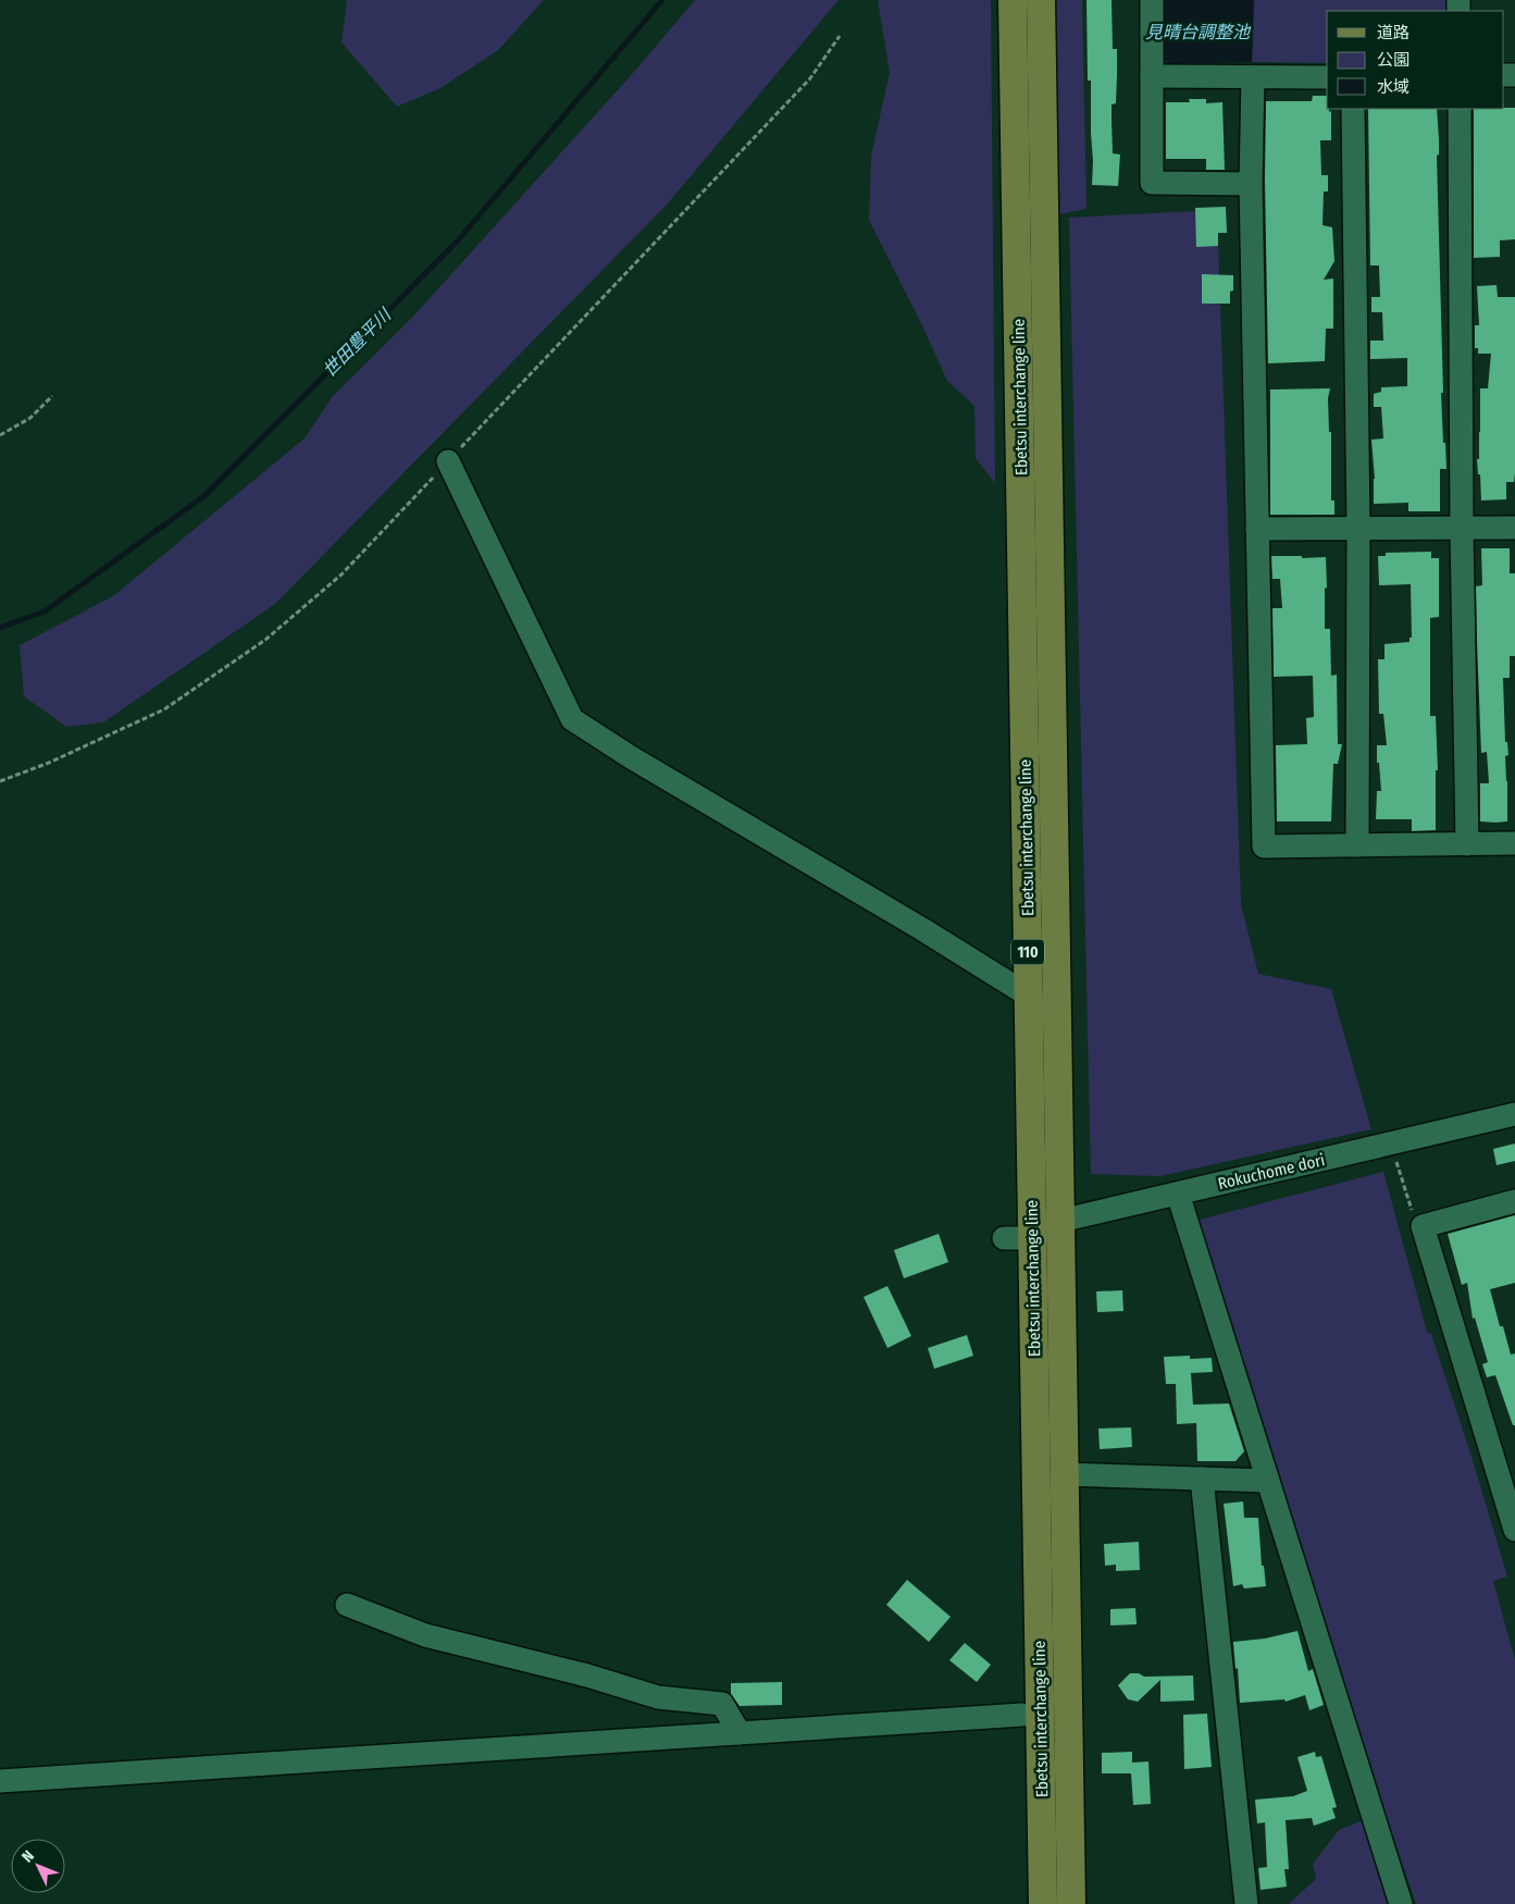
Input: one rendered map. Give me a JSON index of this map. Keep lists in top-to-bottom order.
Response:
{
  "streets": {
    "main road": ["Ebetsu interchange line", "110"],
    "street": ["Rokuchome dori"]
  },
  "crossings": [
    ["Ebetsu interchange line", "Rokuchome dori"]
  ],
  "water": ["見晴台調整池", "世田豊平川"],
  "legend": ["道路", "公園", "水域"],
  "north": "top left"
}
